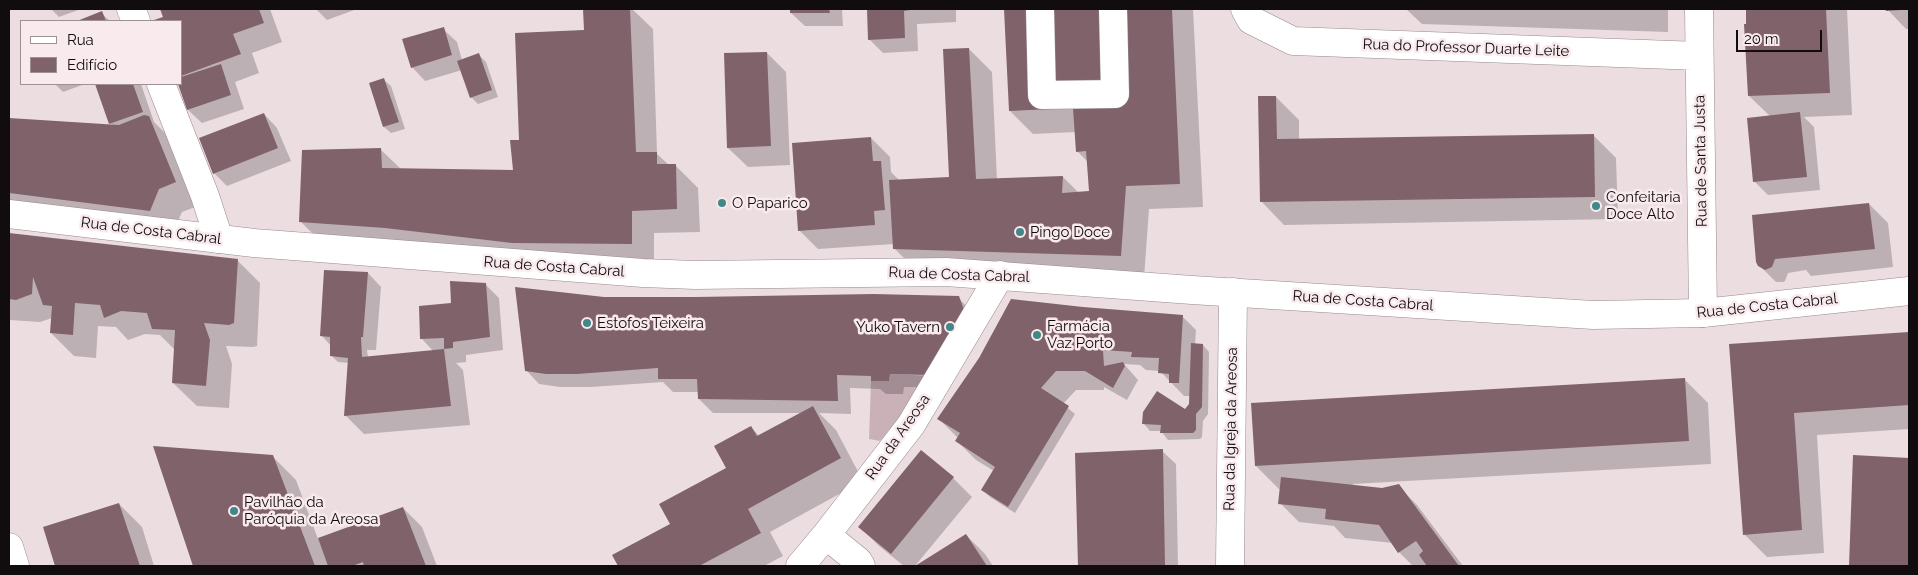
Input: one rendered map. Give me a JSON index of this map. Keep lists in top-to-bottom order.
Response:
{
  "streets": {
    "main road": [
      "Rua do Professor Duarte Leite",
      "Rua de Santa Justa",
      "Rua de Costa Cabral",
      "Rua da Igreja da Areosa",
      "Rua da Areosa"
    ]
  },
  "crossings": [
    ["Rua do Professor Duarte Leite", "Rua de Santa Justa"],
    ["Rua de Santa Justa", "Rua de Costa Cabral"],
    ["Rua de Costa Cabral", "Rua da Igreja da Areosa"],
    ["Rua de Costa Cabral", "Rua da Areosa"]
  ],
  "places": [
    "O Paparico",
    "Confeitaria Doce Alto",
    "Pingo Doce",
    "Estofos Teixeira",
    "Yuko Tavern",
    "Farmácia Vaz Porto",
    "Pavilhão da Paróquia da Areosa"
  ],
  "legend": ["Rua", "Edifício"],
  "scale_bar": "20 m"
}
